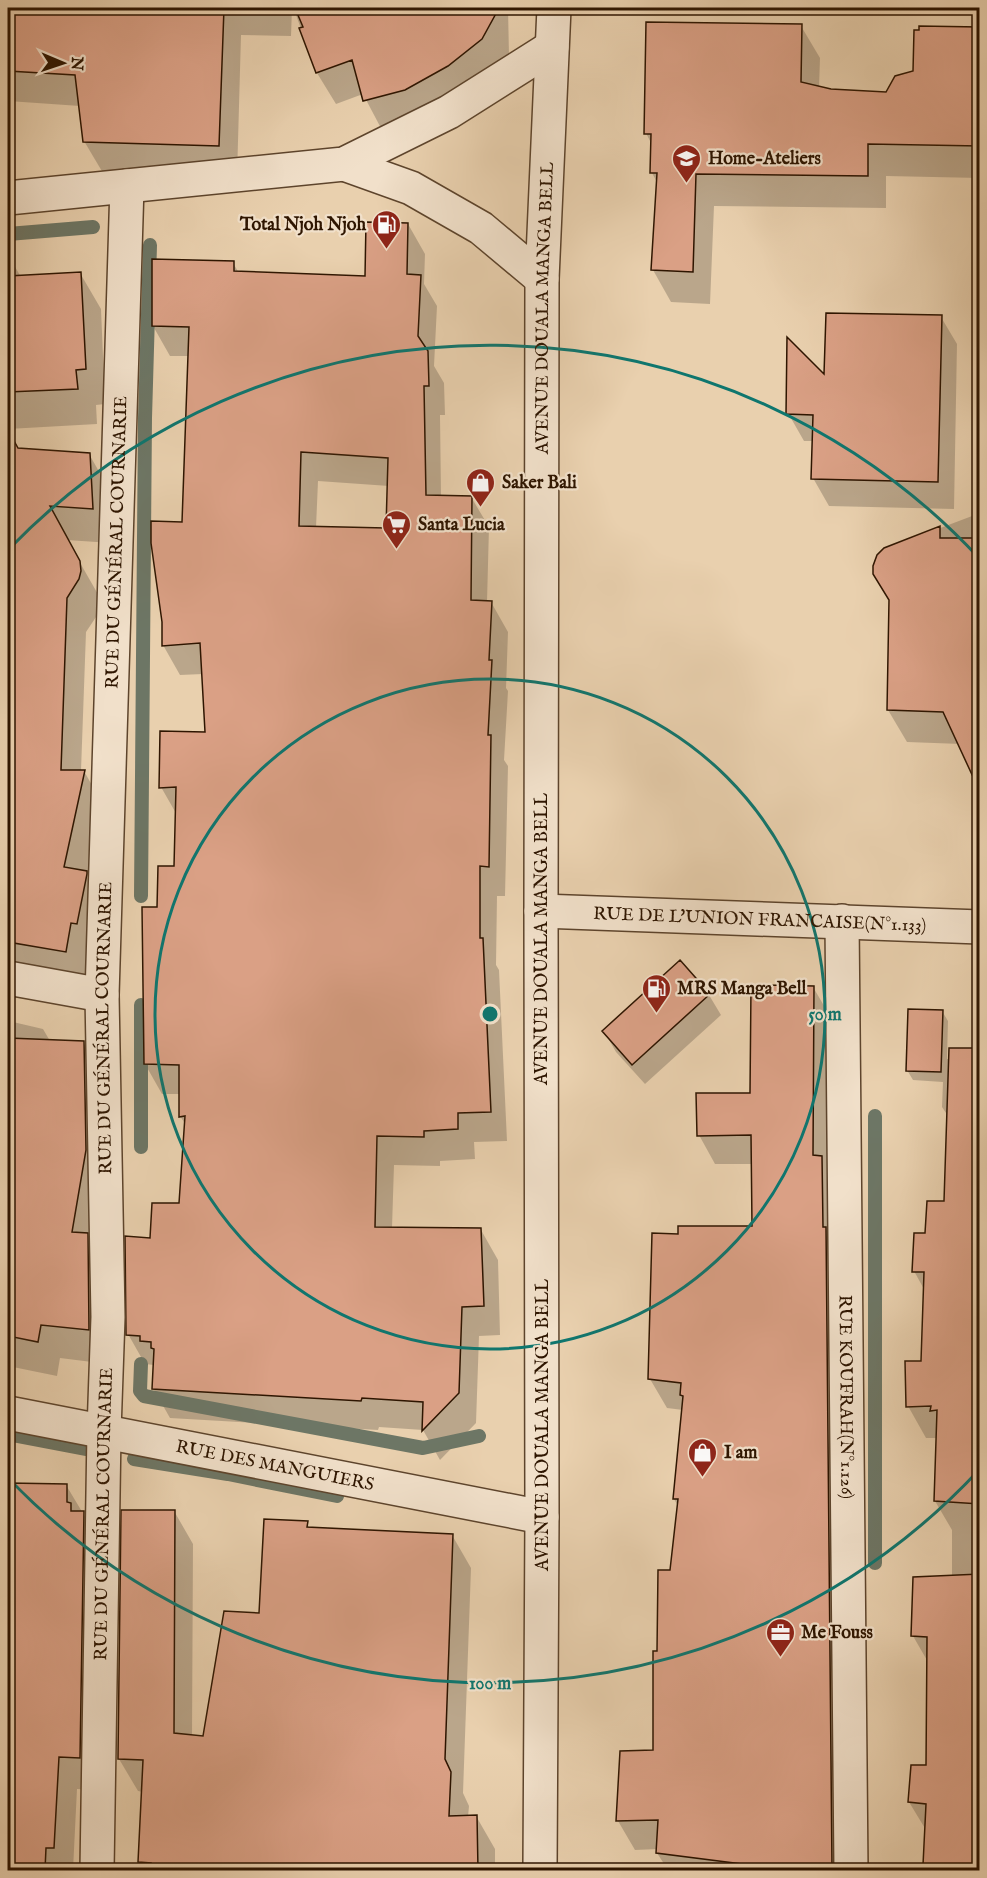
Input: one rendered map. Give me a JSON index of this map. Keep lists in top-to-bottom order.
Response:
{
  "streets": {
    "street": [
      "AVENUE DOUALA MANGA BELL",
      "RUE DU GÉNÉRAL COURNARIE",
      "RUE DE L'UNION FRANCAISE(N°1.133)",
      "RUE KOUFRAH(N°1.126)",
      "RUE DES MANGUIERS"
    ]
  },
  "crossings": [
    ["AVENUE DOUALA MANGA BELL", "RUE DE L'UNION FRANCAISE(N°1.133)"],
    ["AVENUE DOUALA MANGA BELL", "RUE DES MANGUIERS"],
    ["RUE DU GÉNÉRAL COURNARIE", "RUE DES MANGUIERS"],
    ["RUE DE L'UNION FRANCAISE(N°1.133)", "RUE KOUFRAH(N°1.126)"]
  ],
  "places": {
    "school or university": ["Home-Ateliers"],
    "fuel station": ["Total Njoh Njoh", "MRS Manga Bell"],
    "shop": ["Saker Bali", "I am"],
    "supermarket": ["Santa Lucia"],
    "office": ["Me Fouss"]
  },
  "north": "right",
  "rings": ["50 m", "100 m"]
}
